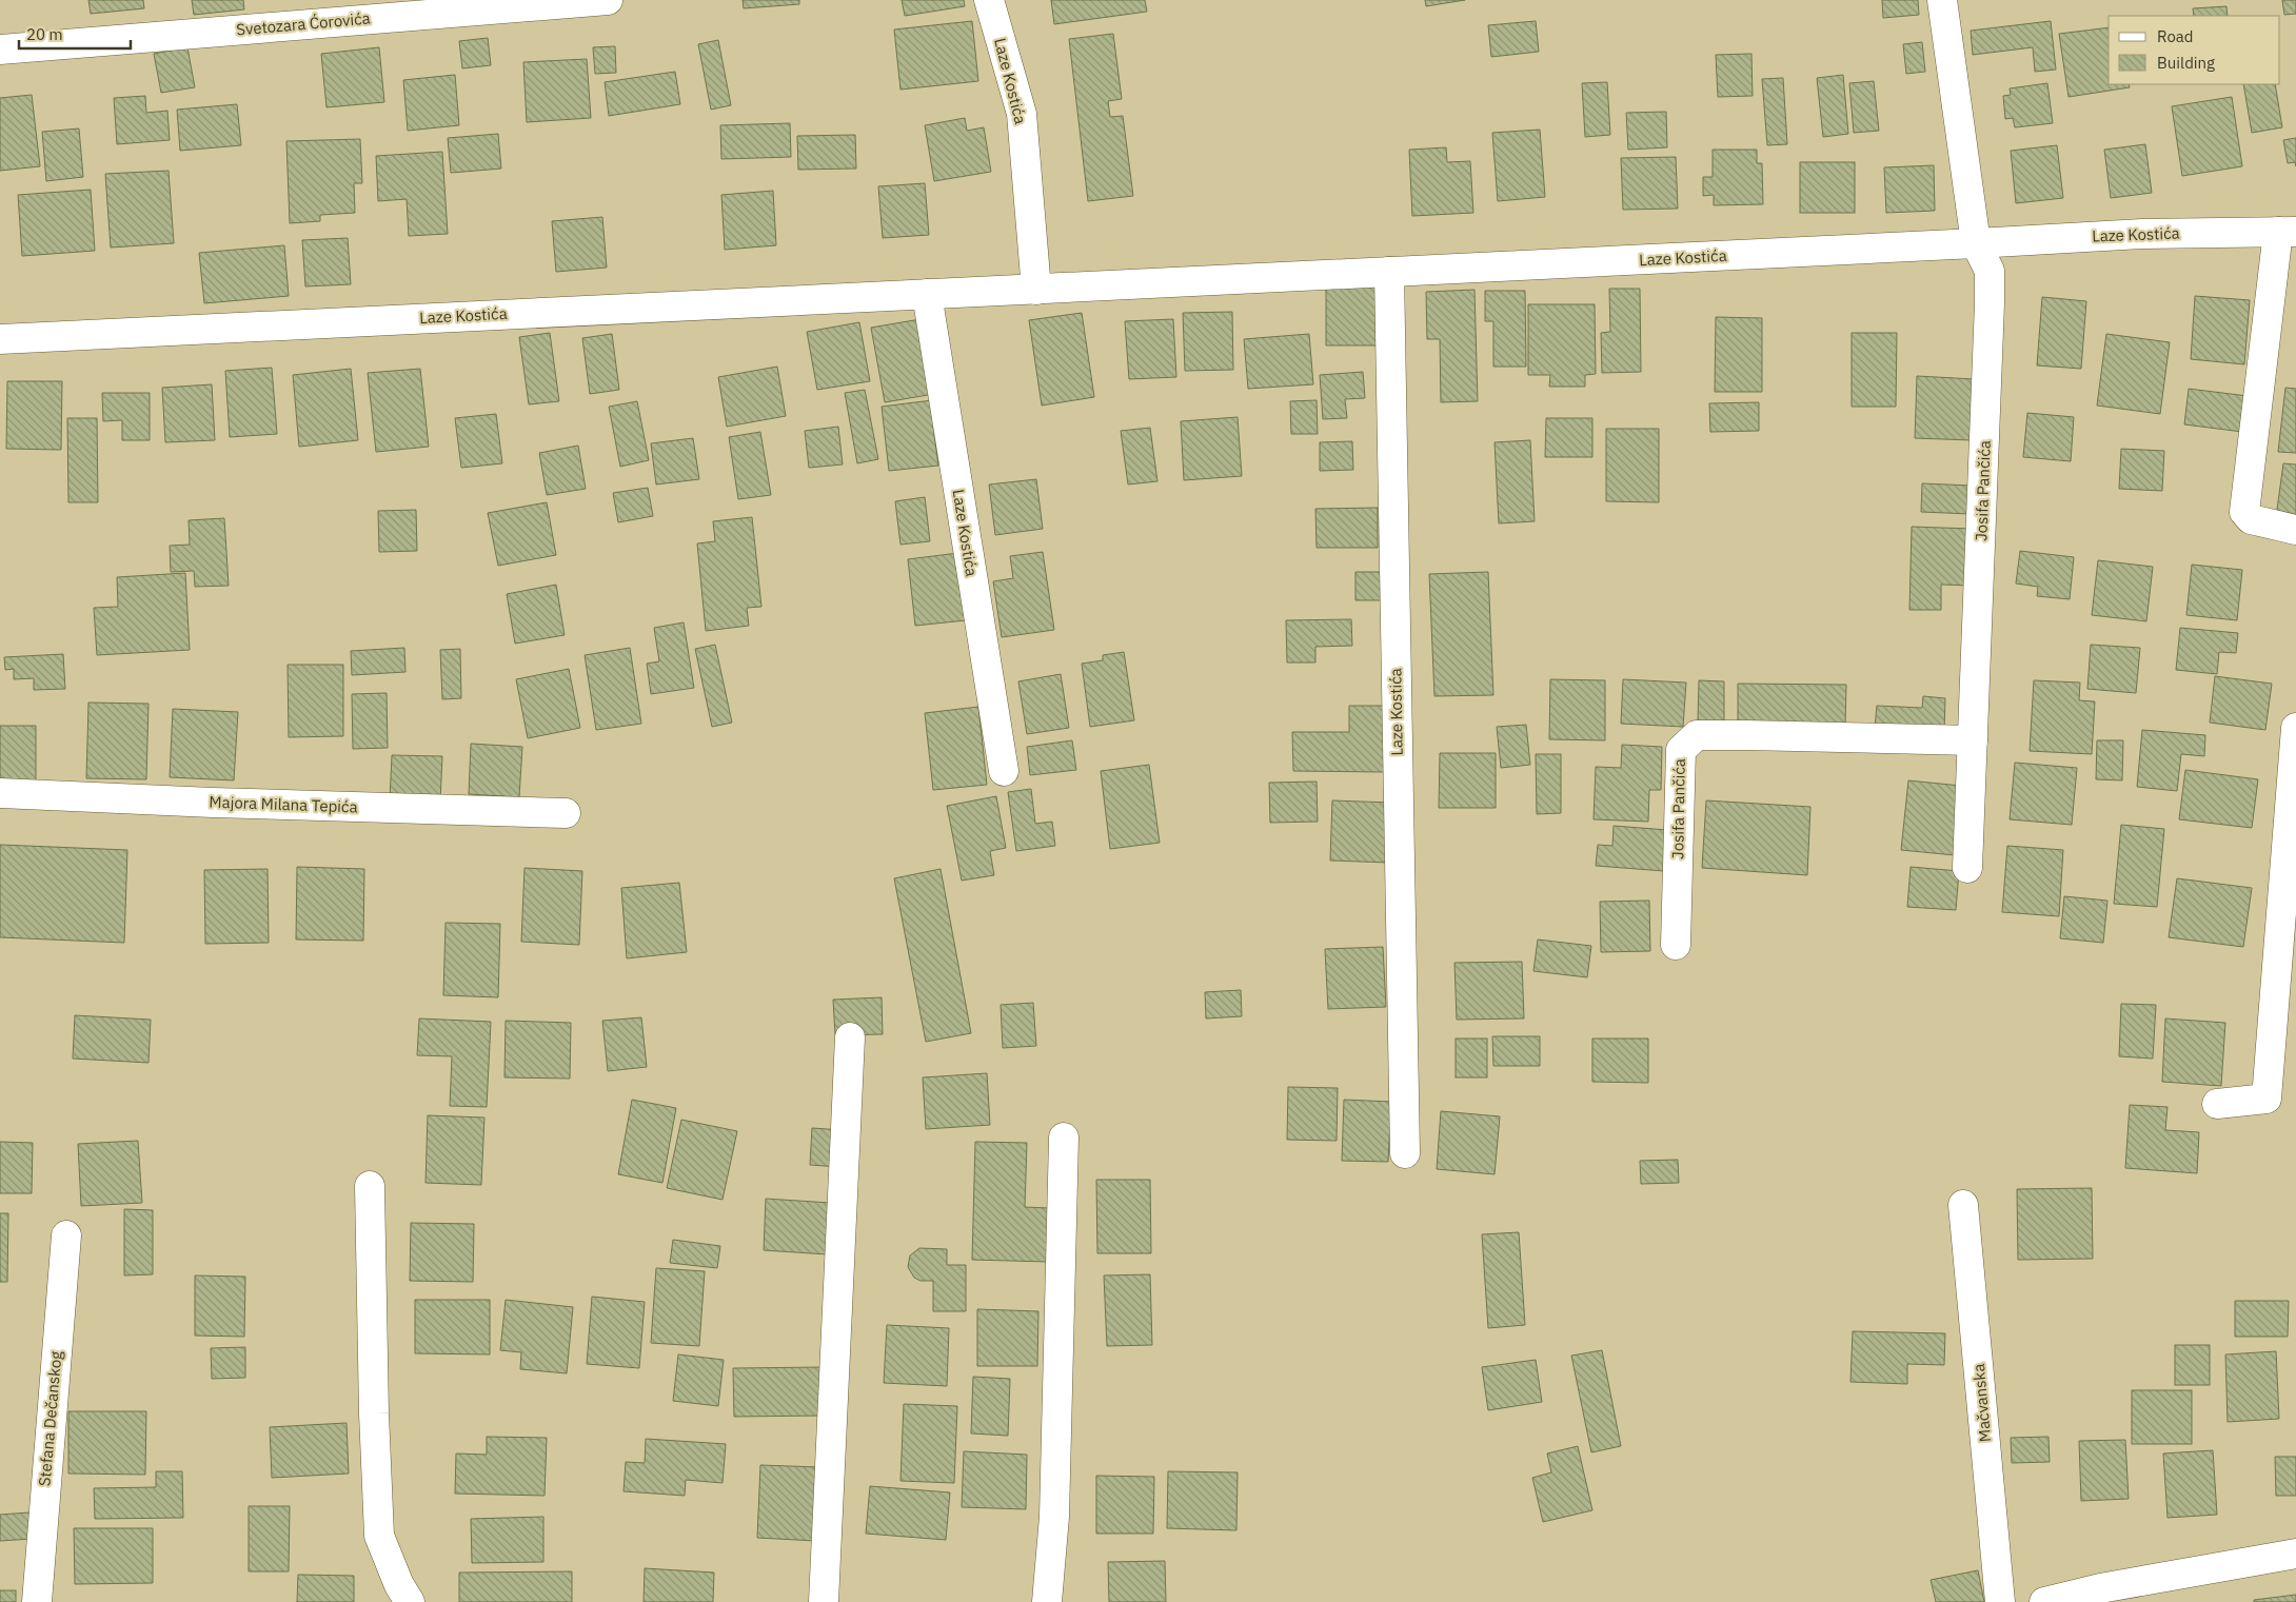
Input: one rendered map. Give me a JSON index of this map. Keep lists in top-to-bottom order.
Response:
{
  "streets": {
    "street": [
      "Svetozara Ćorovića",
      "Laze Kostića",
      "Josifa Pančića",
      "Majora Milana Tepića",
      "Mačvanska",
      "Stefana Dečanskog"
    ]
  },
  "crossings": [
    ["Laze Kostića", "Josifa Pančića"]
  ],
  "legend": ["Road", "Building"],
  "scale_bar": "20 m"
}
